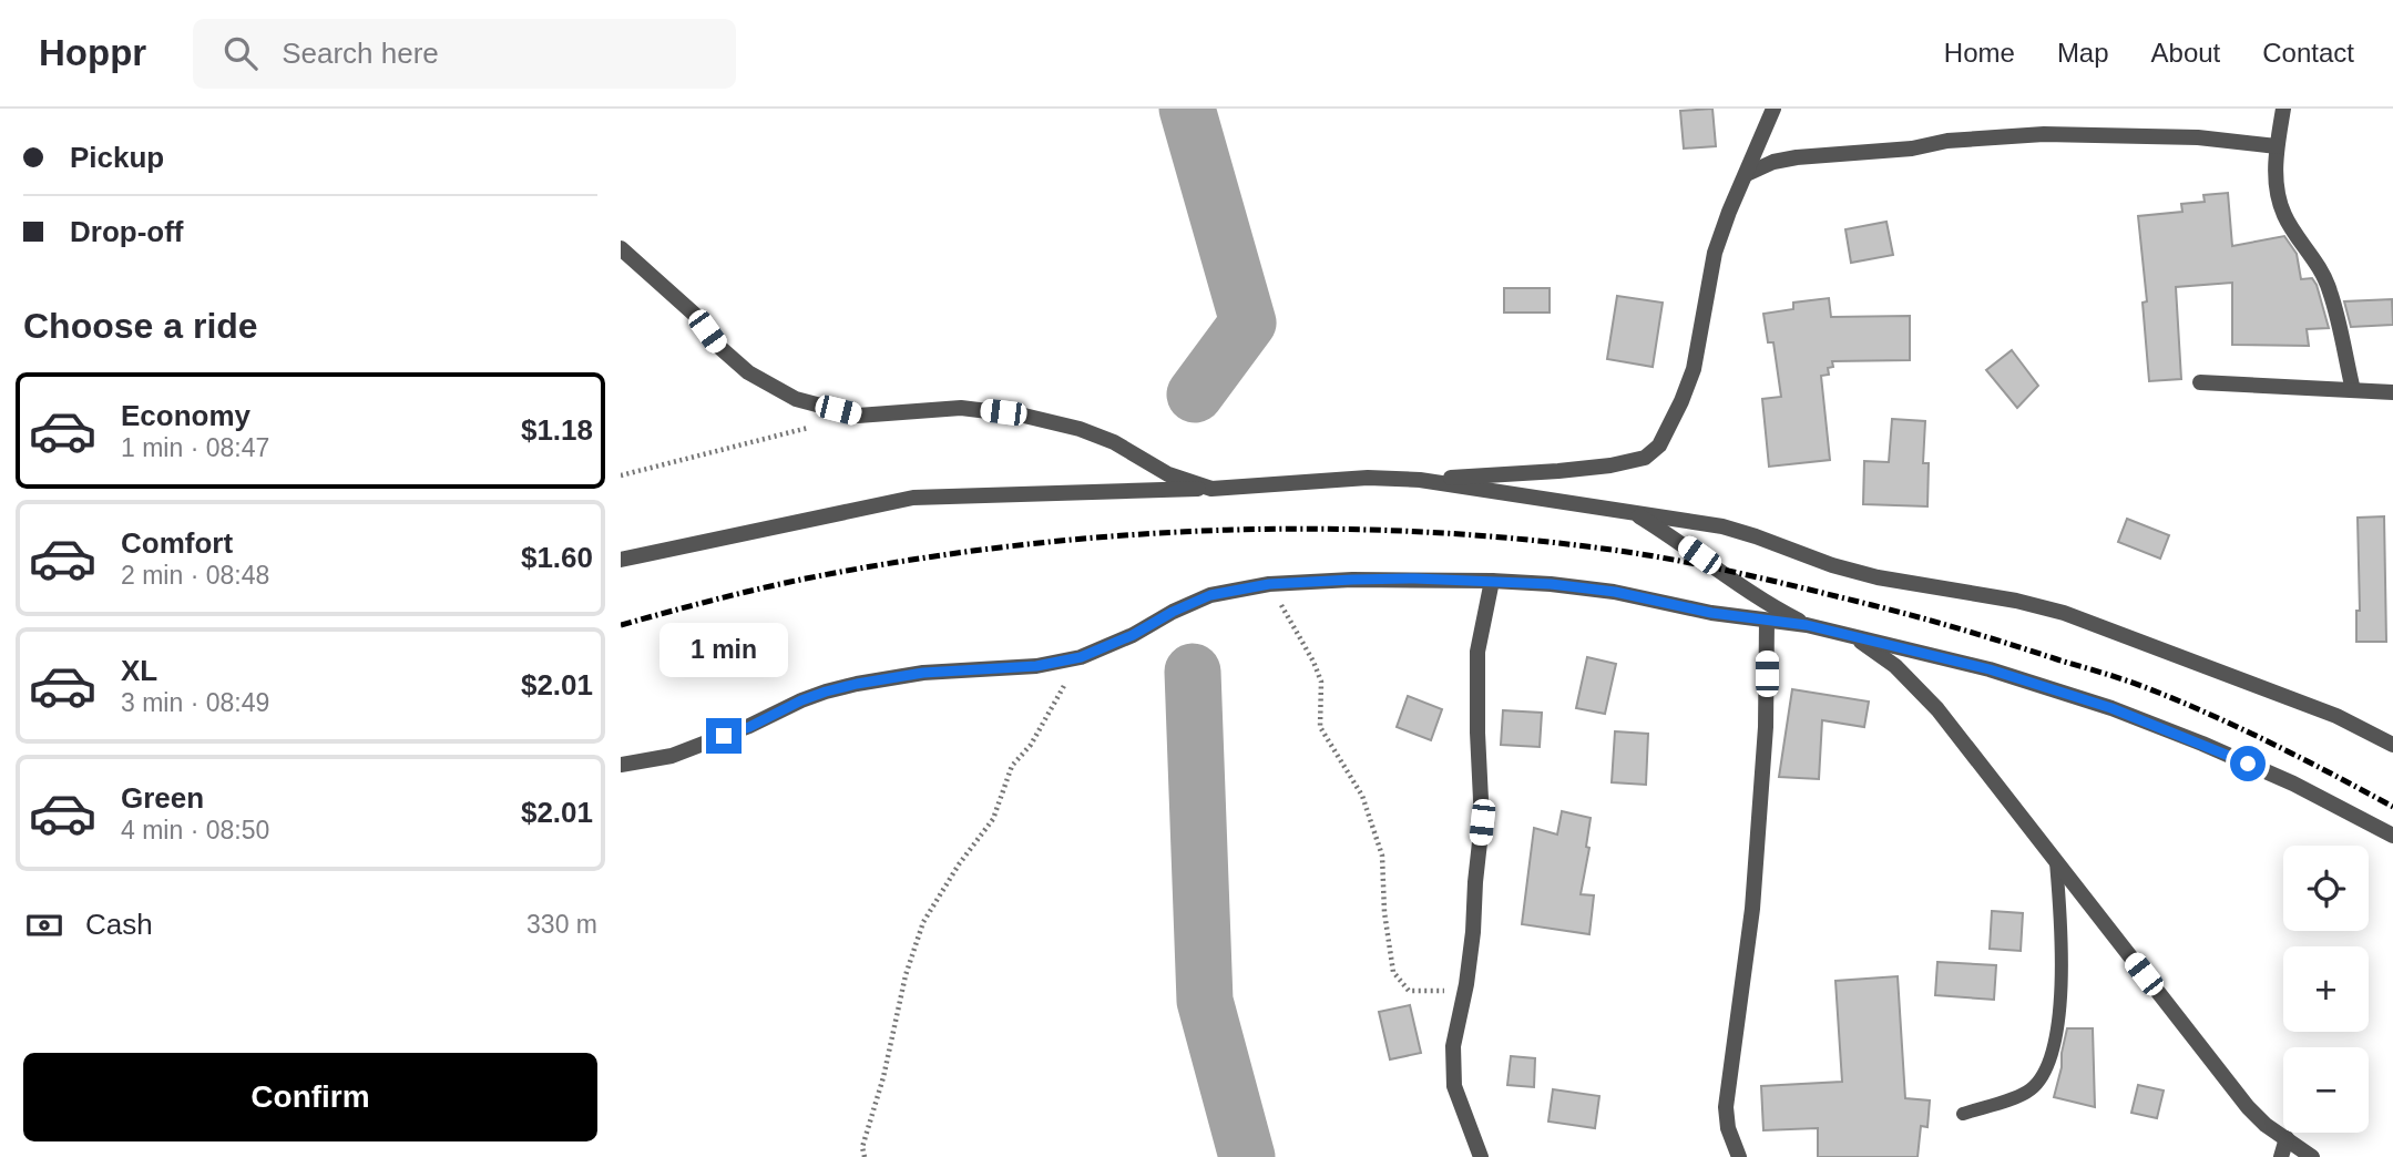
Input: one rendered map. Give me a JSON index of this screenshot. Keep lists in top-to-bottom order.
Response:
{
  "page": {
    "header": "Hoppr",
    "search": "Search here",
    "nav": [
      "Home",
      "Map",
      "About",
      "Contact"
    ],
    "banner": ["Pickup", "Drop-off"],
    "heading": "Choose a ride",
    "list": [
      {
        "name": "Economy",
        "note": "1 min · 08:47",
        "value": "$1.18"
      },
      {
        "name": "Comfort",
        "note": "2 min · 08:48",
        "value": "$1.60"
      },
      {
        "name": "XL",
        "note": "3 min · 08:49",
        "value": "$2.01"
      },
      {
        "name": "Green",
        "note": "4 min · 08:50",
        "value": "$2.01"
      }
    ],
    "bubble": "1 min",
    "map_buttons": ["+", "−"],
    "pay": ["Cash", "330 m"],
    "buttons": "Confirm"
  }
}
